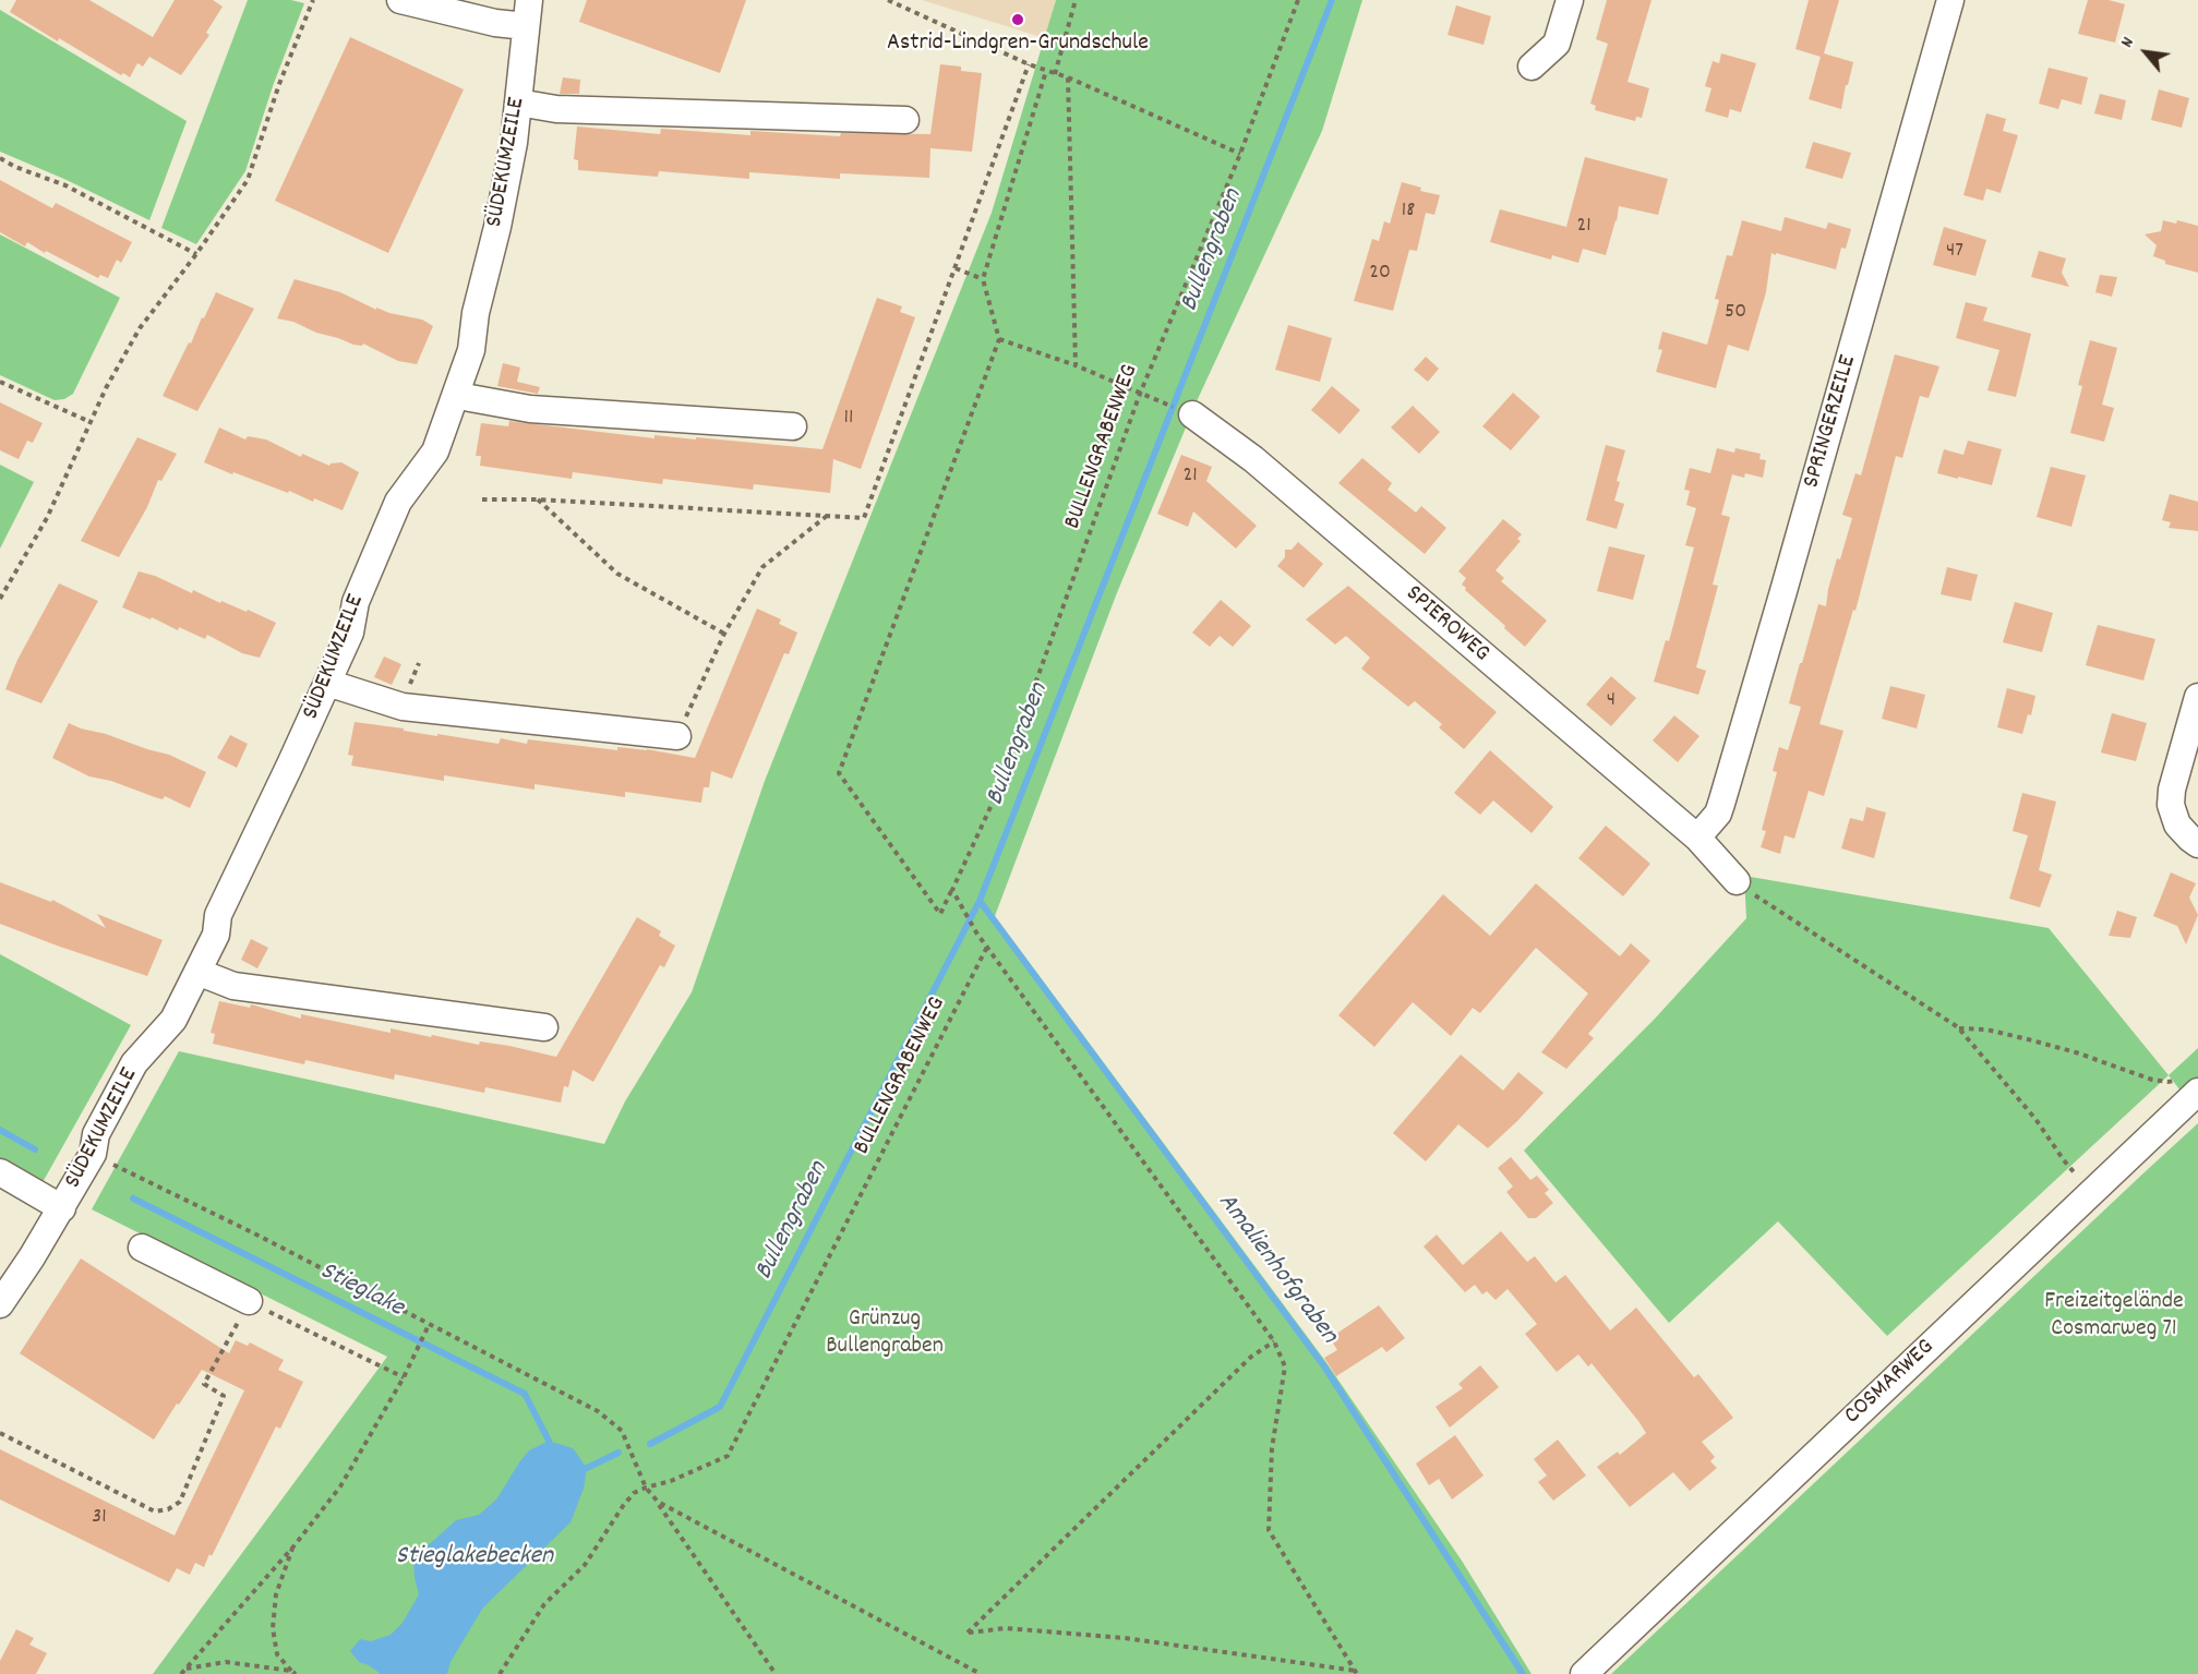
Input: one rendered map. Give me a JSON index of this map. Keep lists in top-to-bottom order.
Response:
{
  "streets": {
    "street": [
      "SÜDEKUMZEILE",
      "SPRINGERZEILE",
      "SPIEROWEG",
      "COSMARWEG"
    ],
    "path": ["BULLENGRABENWEG"]
  },
  "crossings": [
    ["SPRINGERZEILE", "SPIEROWEG"]
  ],
  "water": [
    "Bullengraben",
    "Amalienhofgraben",
    "Stieglake",
    "Stieglakebecken"
  ],
  "parks": ["Freizeitgelände Cosmarweg 71", "Grünzug Bullengraben"],
  "places": ["Astrid-Lindgren-Grundschule"],
  "house_numbers": [
    "18",
    "21",
    "47",
    "20",
    "50",
    "11",
    "21",
    "4",
    "31"
  ],
  "north": "top left"
}
